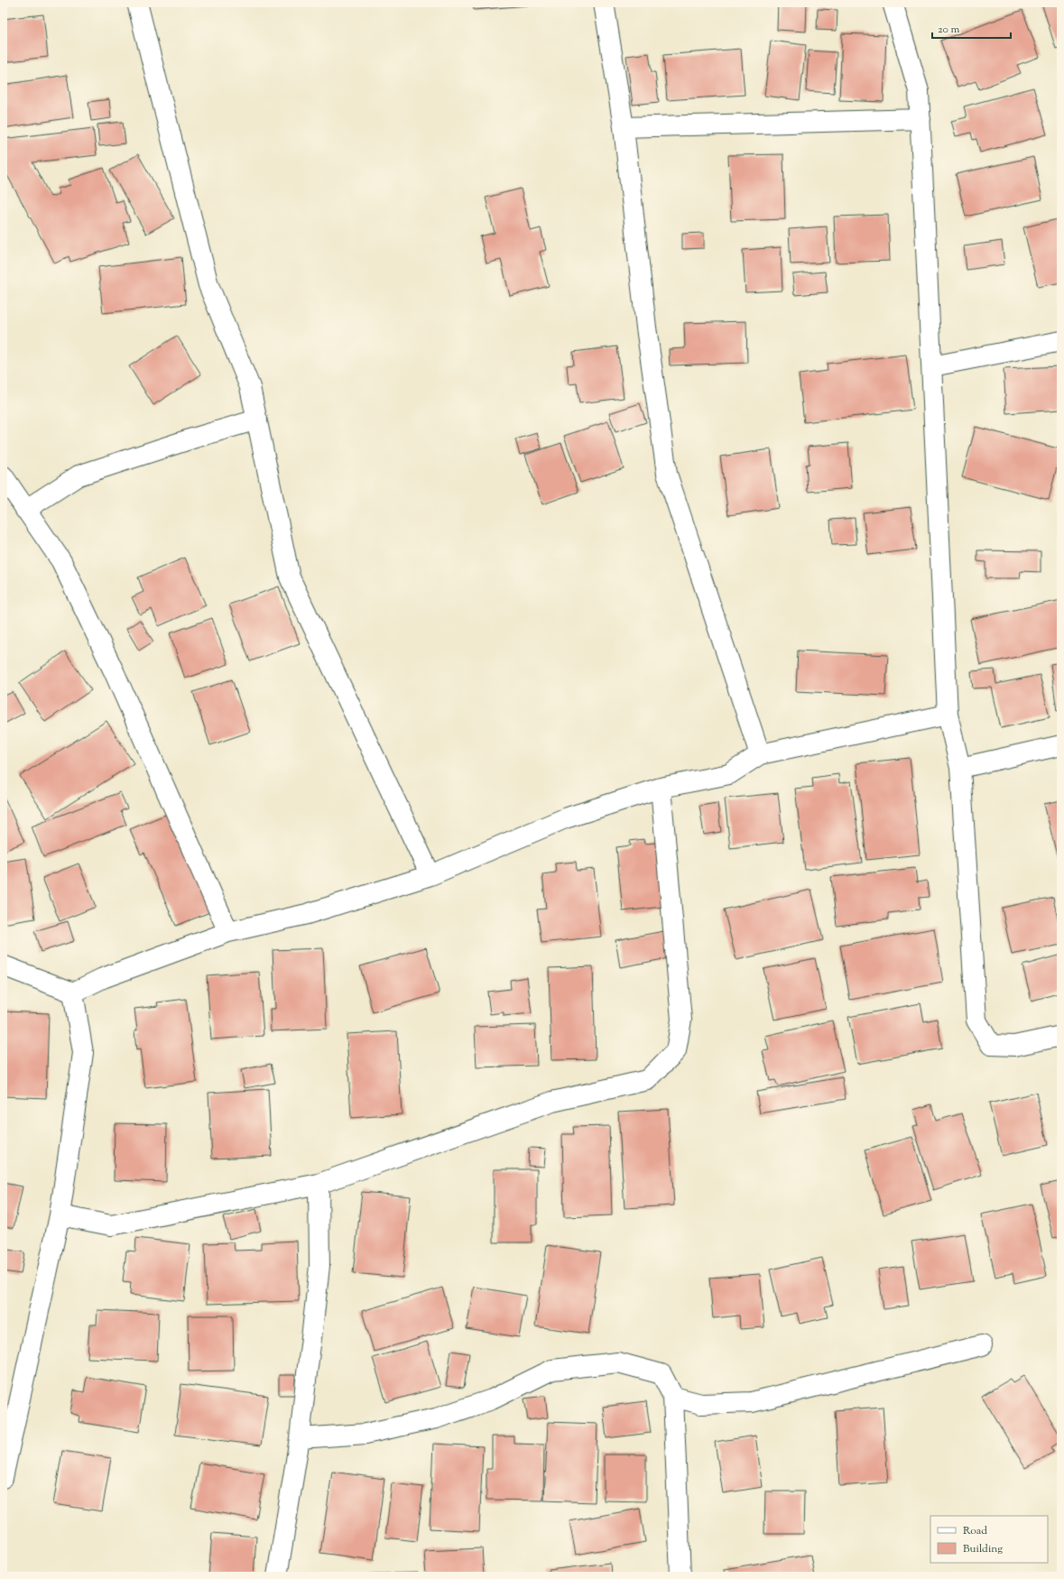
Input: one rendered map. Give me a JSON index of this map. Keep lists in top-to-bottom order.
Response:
{
  "legend": ["Road", "Building"],
  "scale_bar": "20 m"
}
